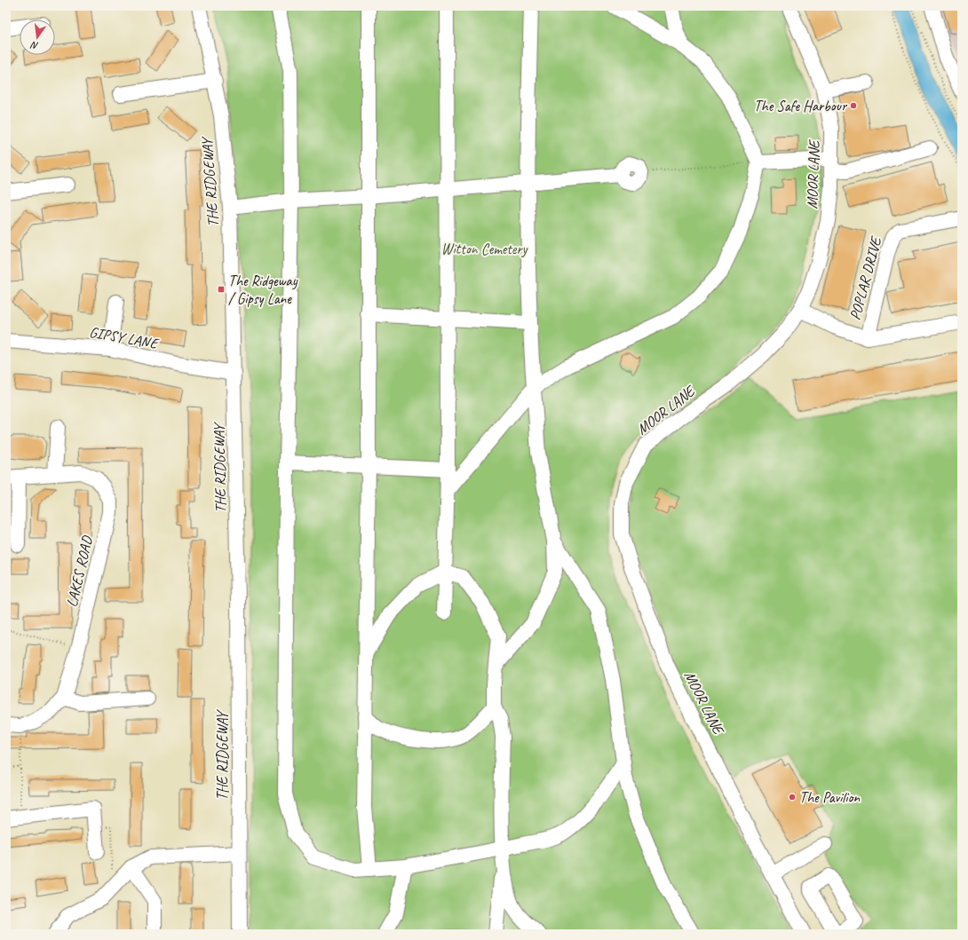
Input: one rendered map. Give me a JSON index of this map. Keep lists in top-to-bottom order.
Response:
{
  "streets": {
    "street": [
      "MOOR LANE",
      "THE RIDGEWAY",
      "POPLAR DRIVE",
      "GIPSY LANE",
      "LAKES ROAD"
    ]
  },
  "crossings": [
    ["MOOR LANE", "POPLAR DRIVE"],
    ["THE RIDGEWAY", "GIPSY LANE"]
  ],
  "parks": ["Witton Cemetery"],
  "places": {
    "other": ["The Safe Harbour", "The Pavilion"],
    "transit": ["The Ridgeway / Gipsy Lane"]
  },
  "north": "bottom"
}
